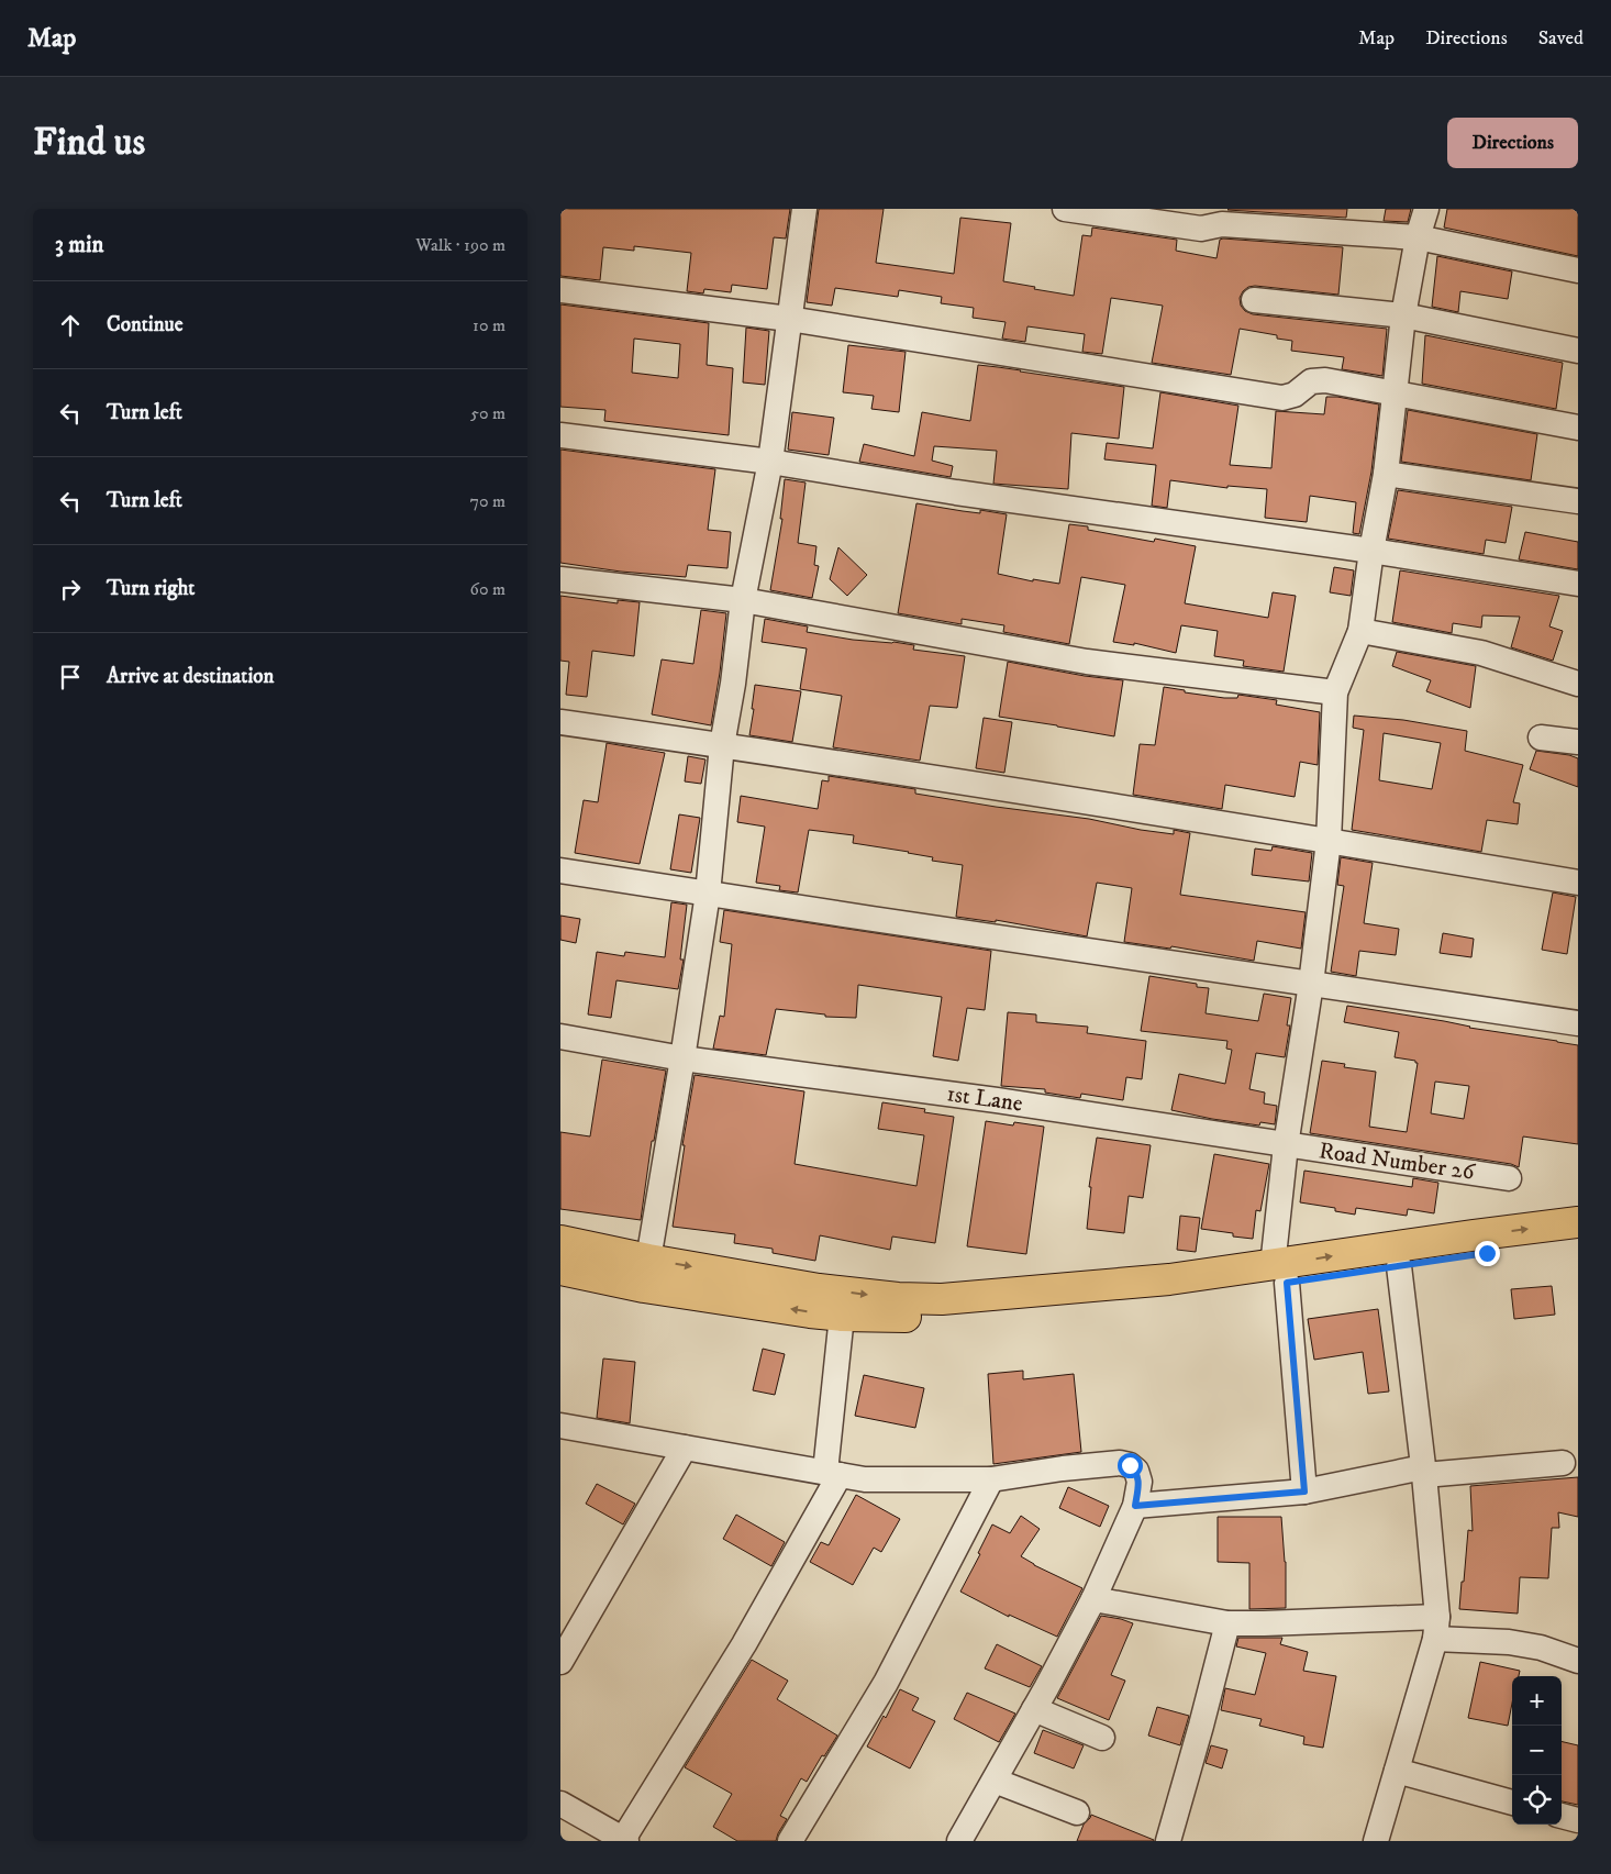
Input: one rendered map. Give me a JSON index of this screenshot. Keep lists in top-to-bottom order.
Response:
{
  "streets": {
    "street": ["1st Lane", "Road Number 26"]
  },
  "crossings": [
    ["1st Lane", "Road Number 26"]
  ],
  "page": {
    "header": "Map",
    "nav": ["Map", "Directions", "Saved"],
    "buttons": "Directions",
    "title": "Find us",
    "heading": ["3 min", "Walk · 190 m"],
    "list": [
      ["Continue", "10 m"],
      ["Turn left", "50 m"],
      ["Turn left", "70 m"],
      ["Turn right", "60 m"],
      "Arrive at destination"
    ],
    "map_buttons": ["+", "−"]
  }
}
